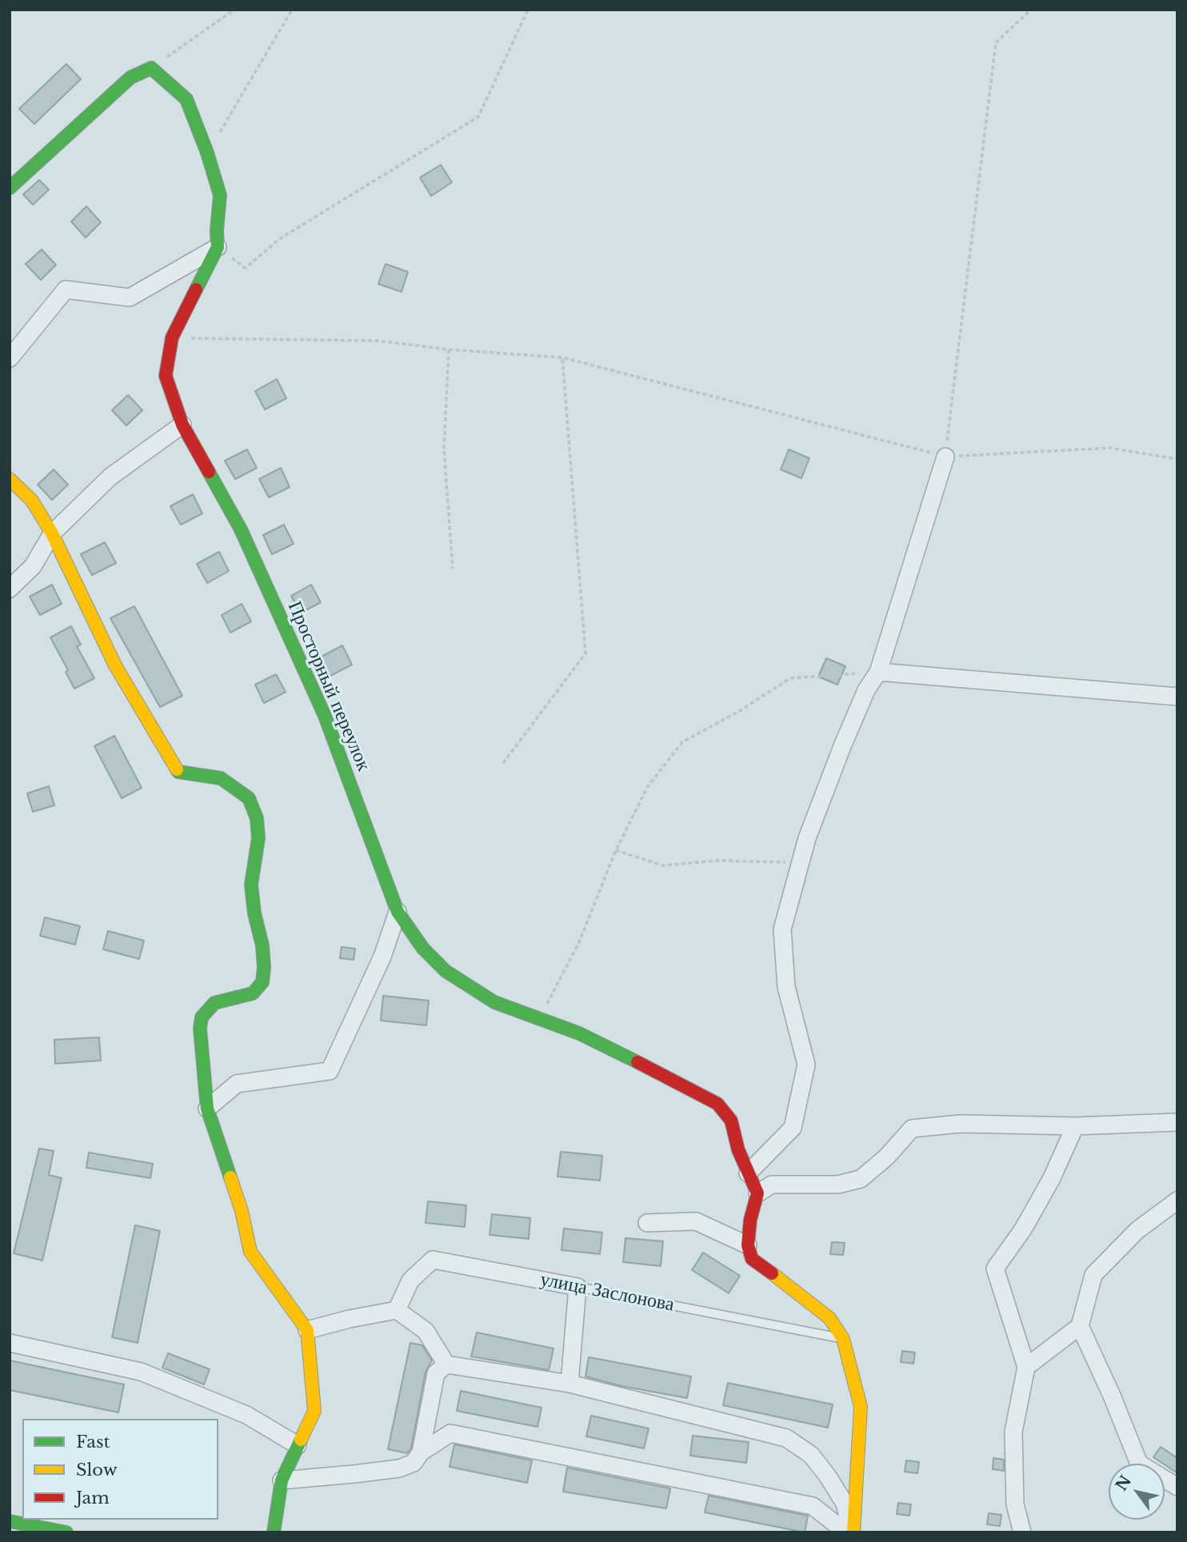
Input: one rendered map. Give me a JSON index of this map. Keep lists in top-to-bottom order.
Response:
{
  "streets": {
    "street": ["Просторный переулок", "улица Заслонова"]
  },
  "legend": ["Fast", "Slow", "Jam"],
  "north": "top left"
}
